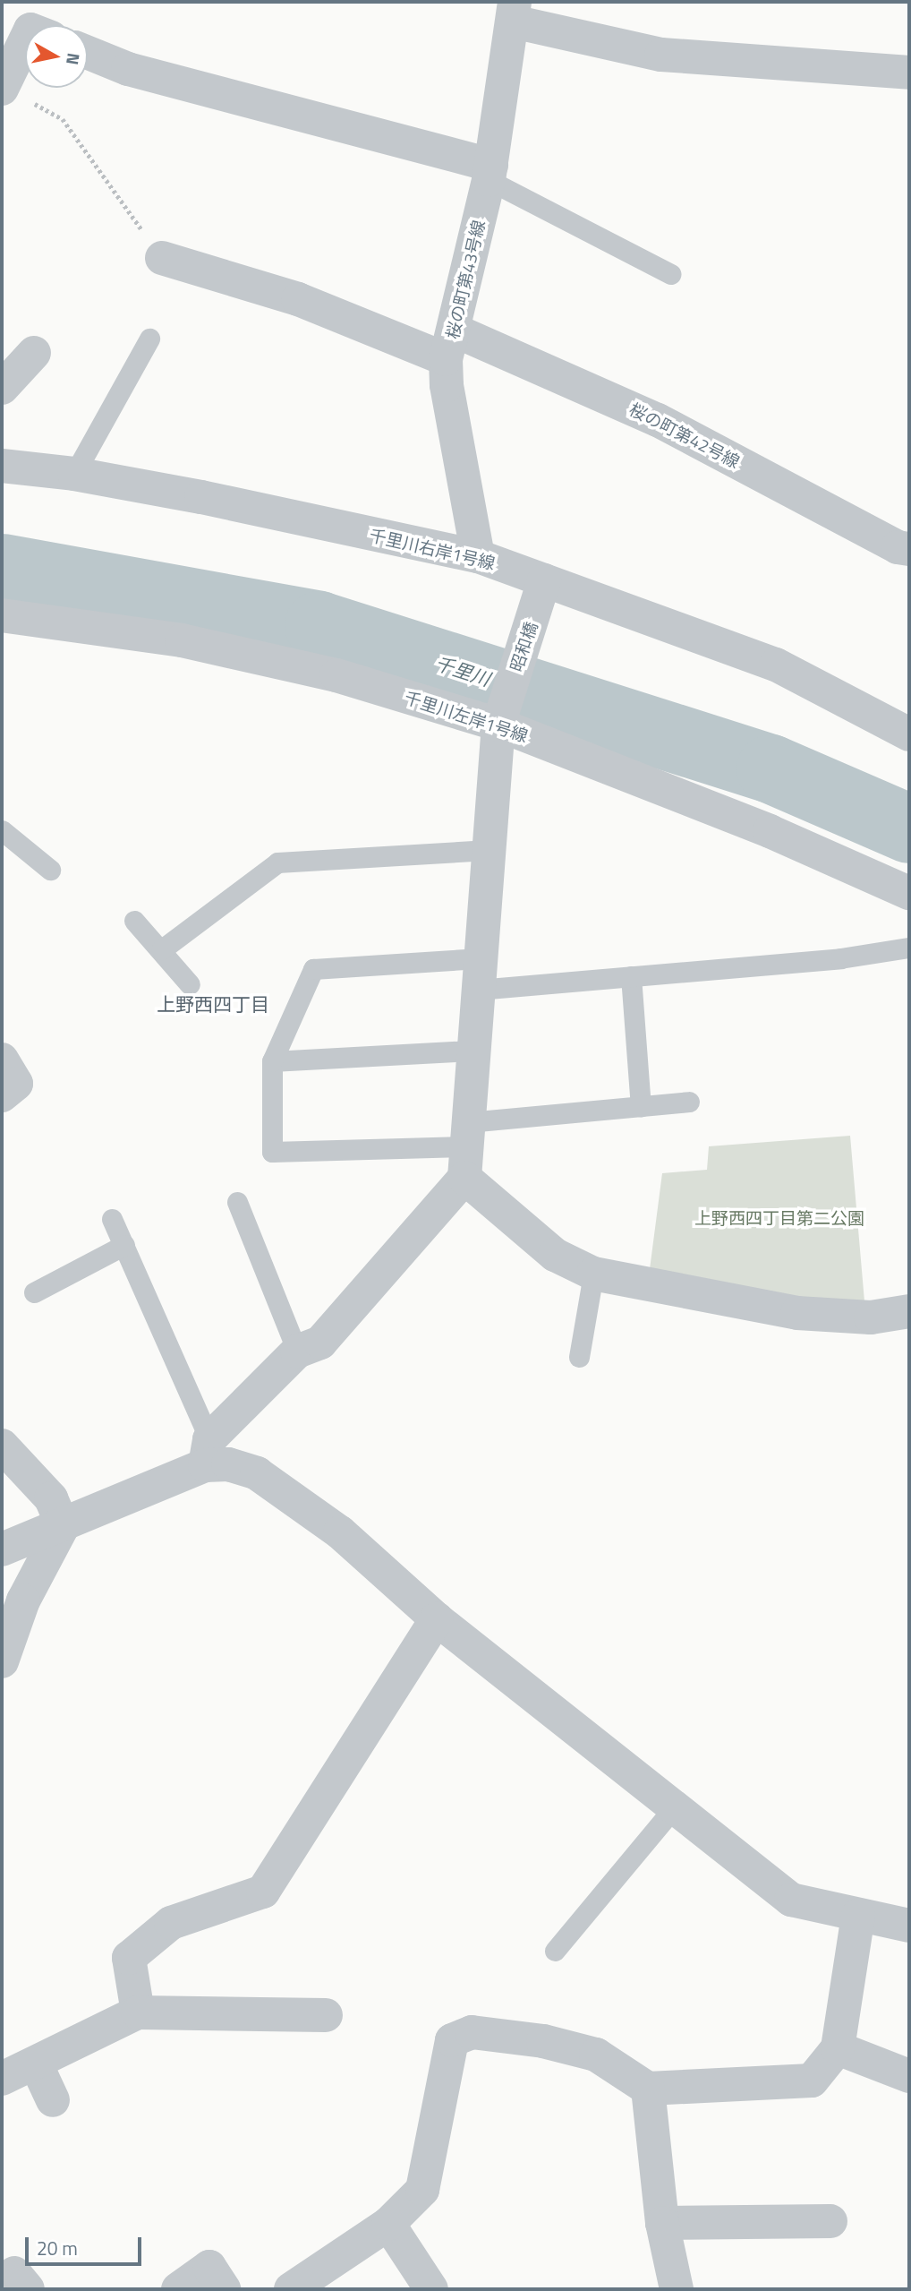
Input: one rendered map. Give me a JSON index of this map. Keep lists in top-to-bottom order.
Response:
{
  "streets": {
    "street": [
      "桜の町第43号線",
      "桜の町第42号線",
      "千里川右岸1号線",
      "昭和橋",
      "千里川左岸1号線"
    ]
  },
  "crossings": [
    ["桜の町第43号線", "桜の町第42号線"],
    ["桜の町第43号線", "千里川右岸1号線"],
    ["千里川右岸1号線", "昭和橋"],
    ["昭和橋", "千里川左岸1号線"]
  ],
  "districts": ["上野西四丁目"],
  "water": ["千里川"],
  "parks": ["上野西四丁目第二公園"],
  "scale_bar": "20 m",
  "north": "right"
}
